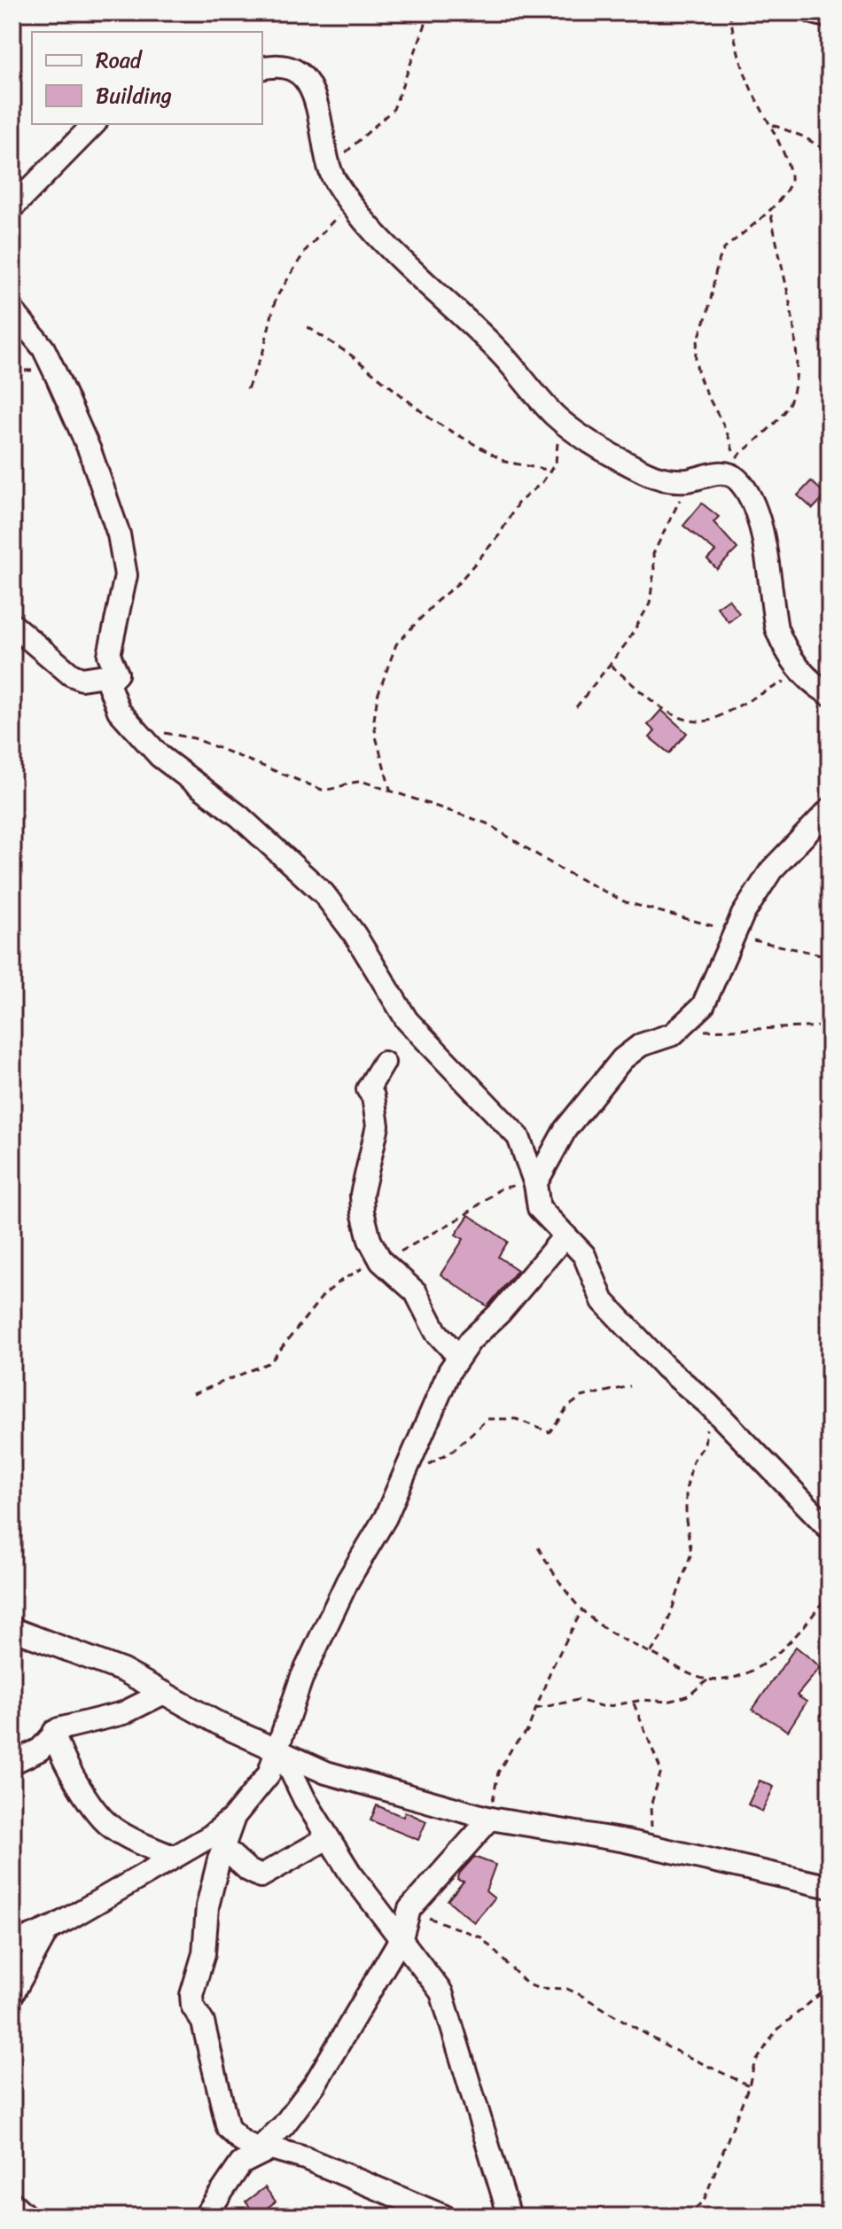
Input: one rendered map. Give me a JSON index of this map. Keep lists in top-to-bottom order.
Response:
{
  "legend": ["Road", "Building"]
}
